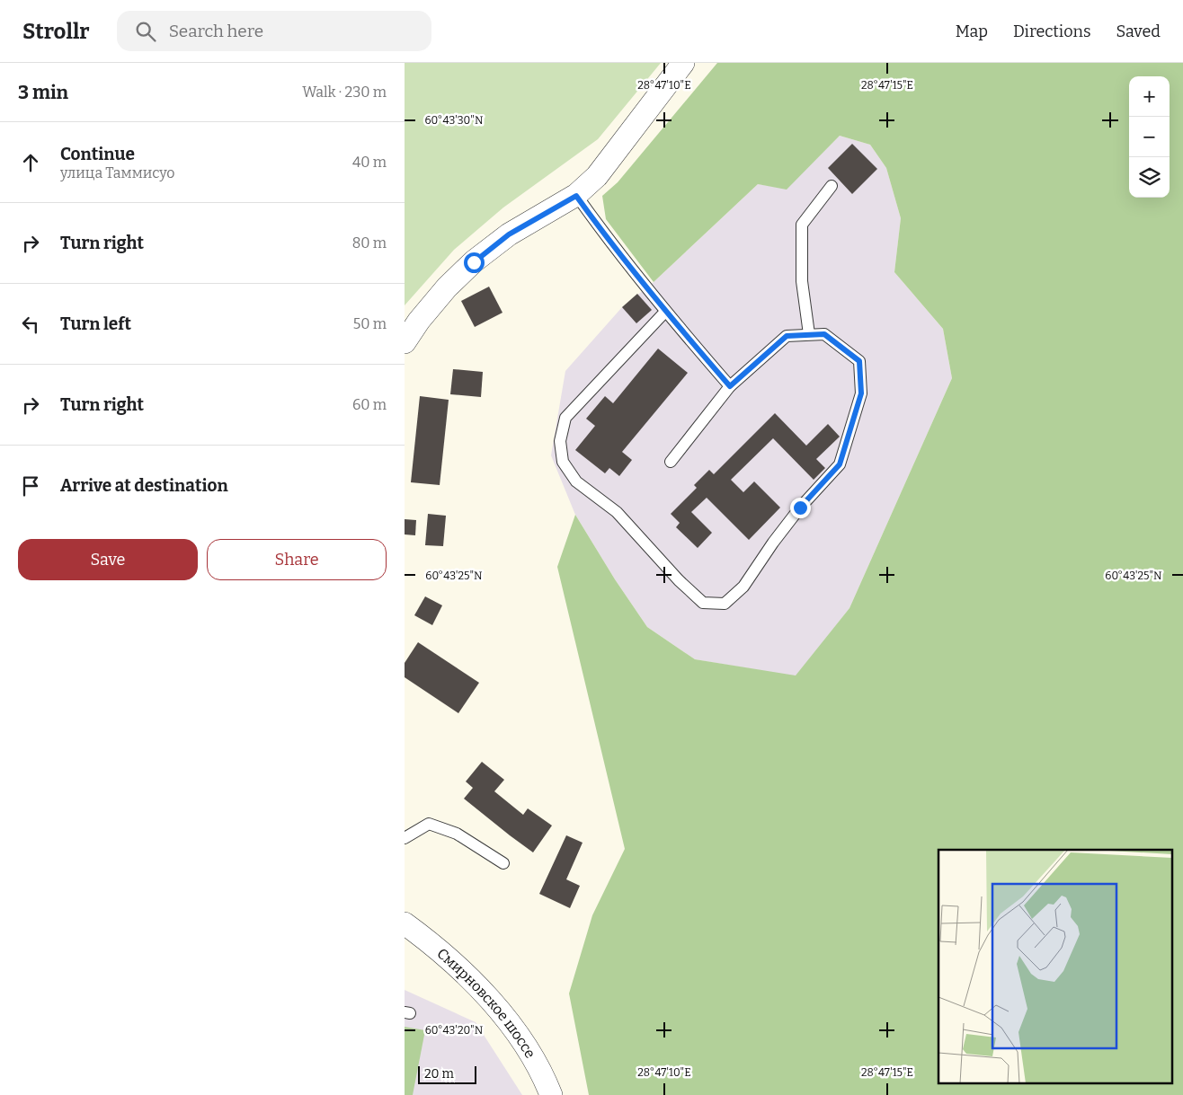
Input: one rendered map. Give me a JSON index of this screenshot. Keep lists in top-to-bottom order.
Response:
{
  "streets": {
    "street": ["Смирновское шоссе"]
  },
  "scale_bar": "20 m",
  "page": {
    "header": "Strollr",
    "search": "Search here",
    "nav": ["Map", "Directions", "Saved"],
    "heading": ["3 min", "Walk · 230 m"],
    "map_buttons": ["+", "−"],
    "list": [
      ["Continue", "улица Таммисуо", "40 m"],
      ["Turn right", "80 m"],
      ["Turn left", "50 m"],
      ["Turn right", "60 m"],
      "Arrive at destination"
    ],
    "buttons": ["Save", "Share"],
    "scale": "20 m"
  },
  "coordinates": [
    "28°47'10\"E",
    "28°47'15\"E",
    "60°43'30\"N",
    "60°43'25\"N",
    "60°43'20\"N"
  ]
}
